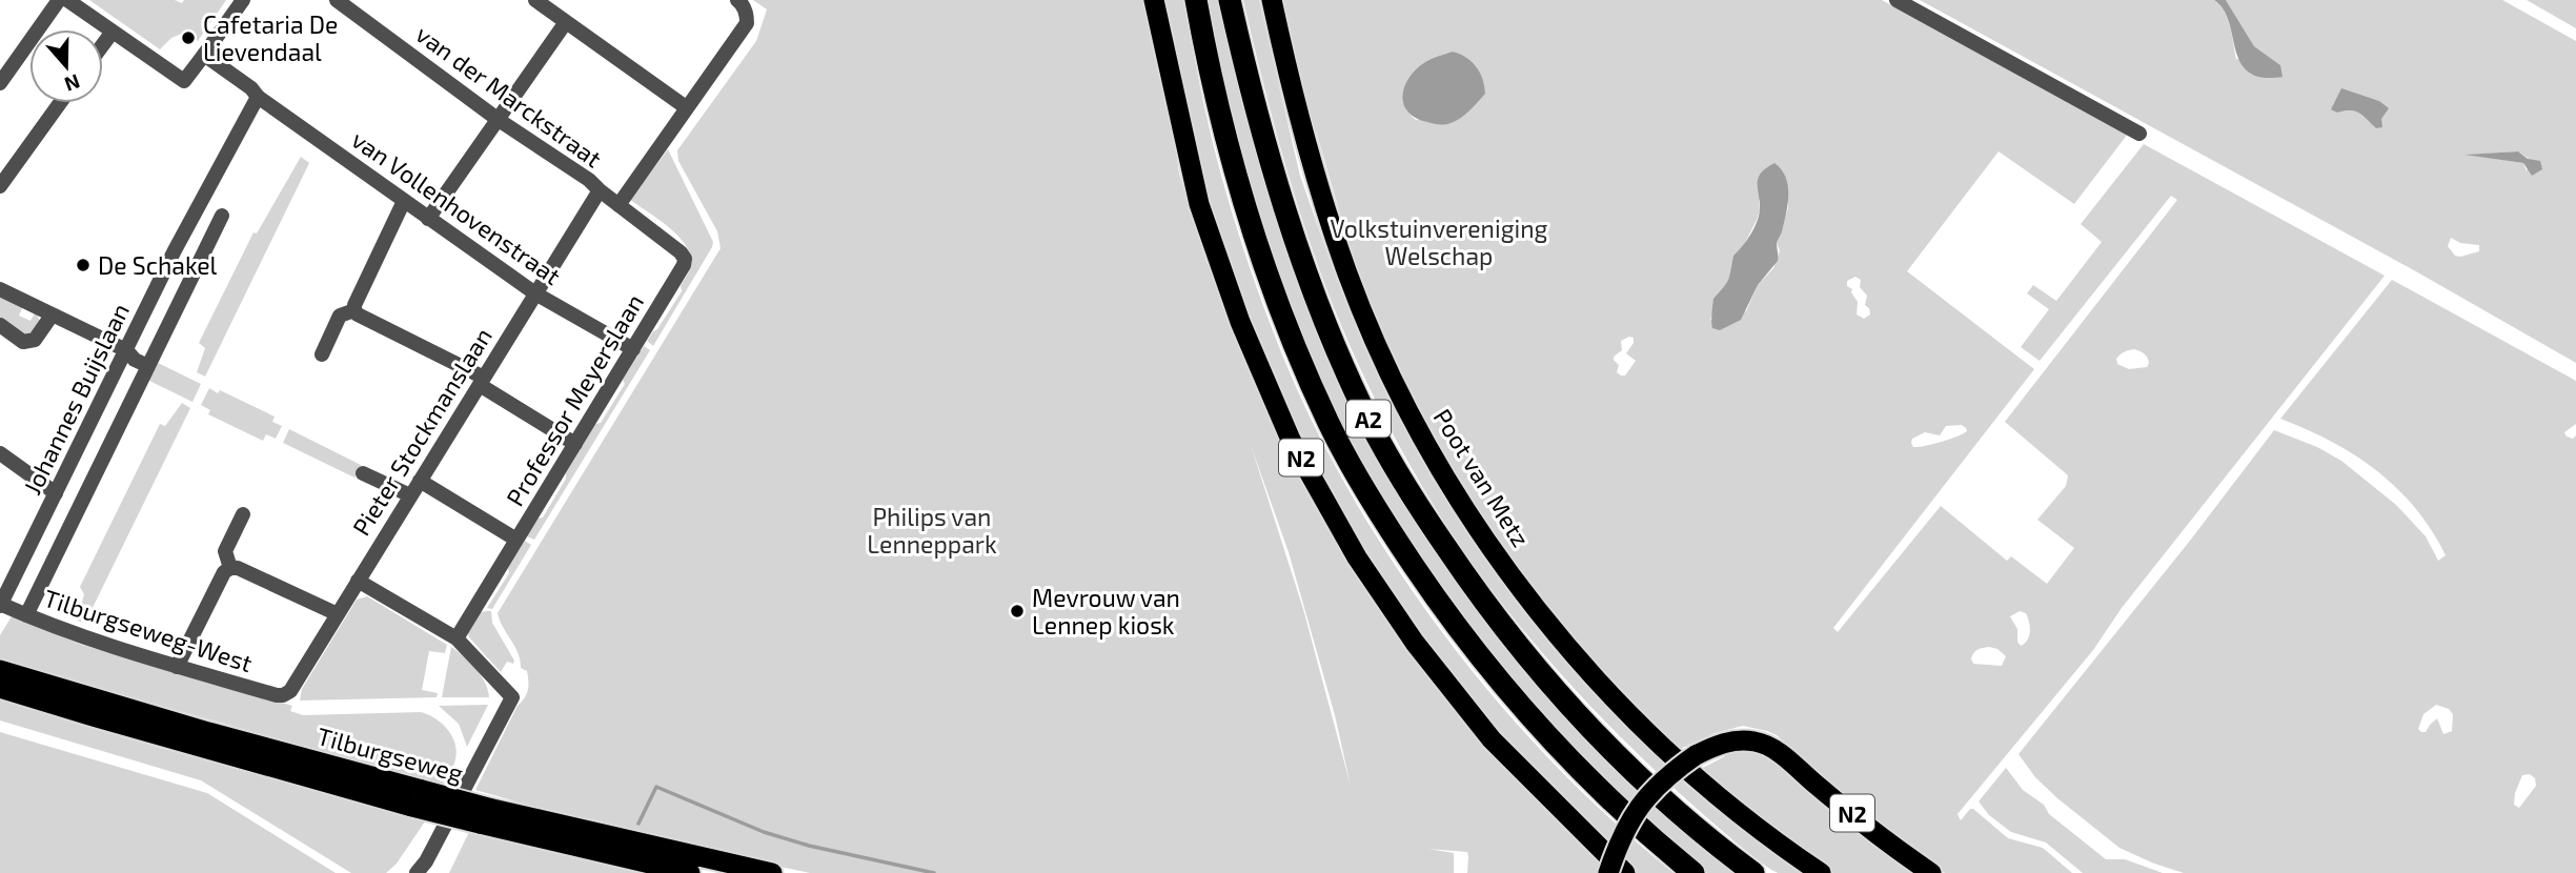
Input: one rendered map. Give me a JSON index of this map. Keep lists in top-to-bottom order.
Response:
{
  "streets": {
    "highway": [
      "A2",
      "N2",
      "Poot van Metz",
      "Tilburgseweg"
    ],
    "street": [
      "van der Marckstraat",
      "van Vollenhovenstraat",
      "Johannes Buijslaan",
      "Professor Meyerslaan",
      "Pieter Stockmanslaan",
      "Tilburgseweg-West"
    ]
  },
  "crossings": [
    ["van der Marckstraat", "Professor Meyerslaan"],
    ["van der Marckstraat", "Pieter Stockmanslaan"],
    ["van Vollenhovenstraat", "Johannes Buijslaan"],
    ["van Vollenhovenstraat", "Professor Meyerslaan"],
    ["van Vollenhovenstraat", "Pieter Stockmanslaan"],
    ["Johannes Buijslaan", "Tilburgseweg-West"],
    ["Pieter Stockmanslaan", "Tilburgseweg-West"]
  ],
  "parks": ["Volkstuinvereniging Welschap", "Philips van Lenneppark"],
  "places": ["Cafetaria De Lievendaal", "De Schakel", "Mevrouw van Lennep kiosk"],
  "north": "bottom"
}
